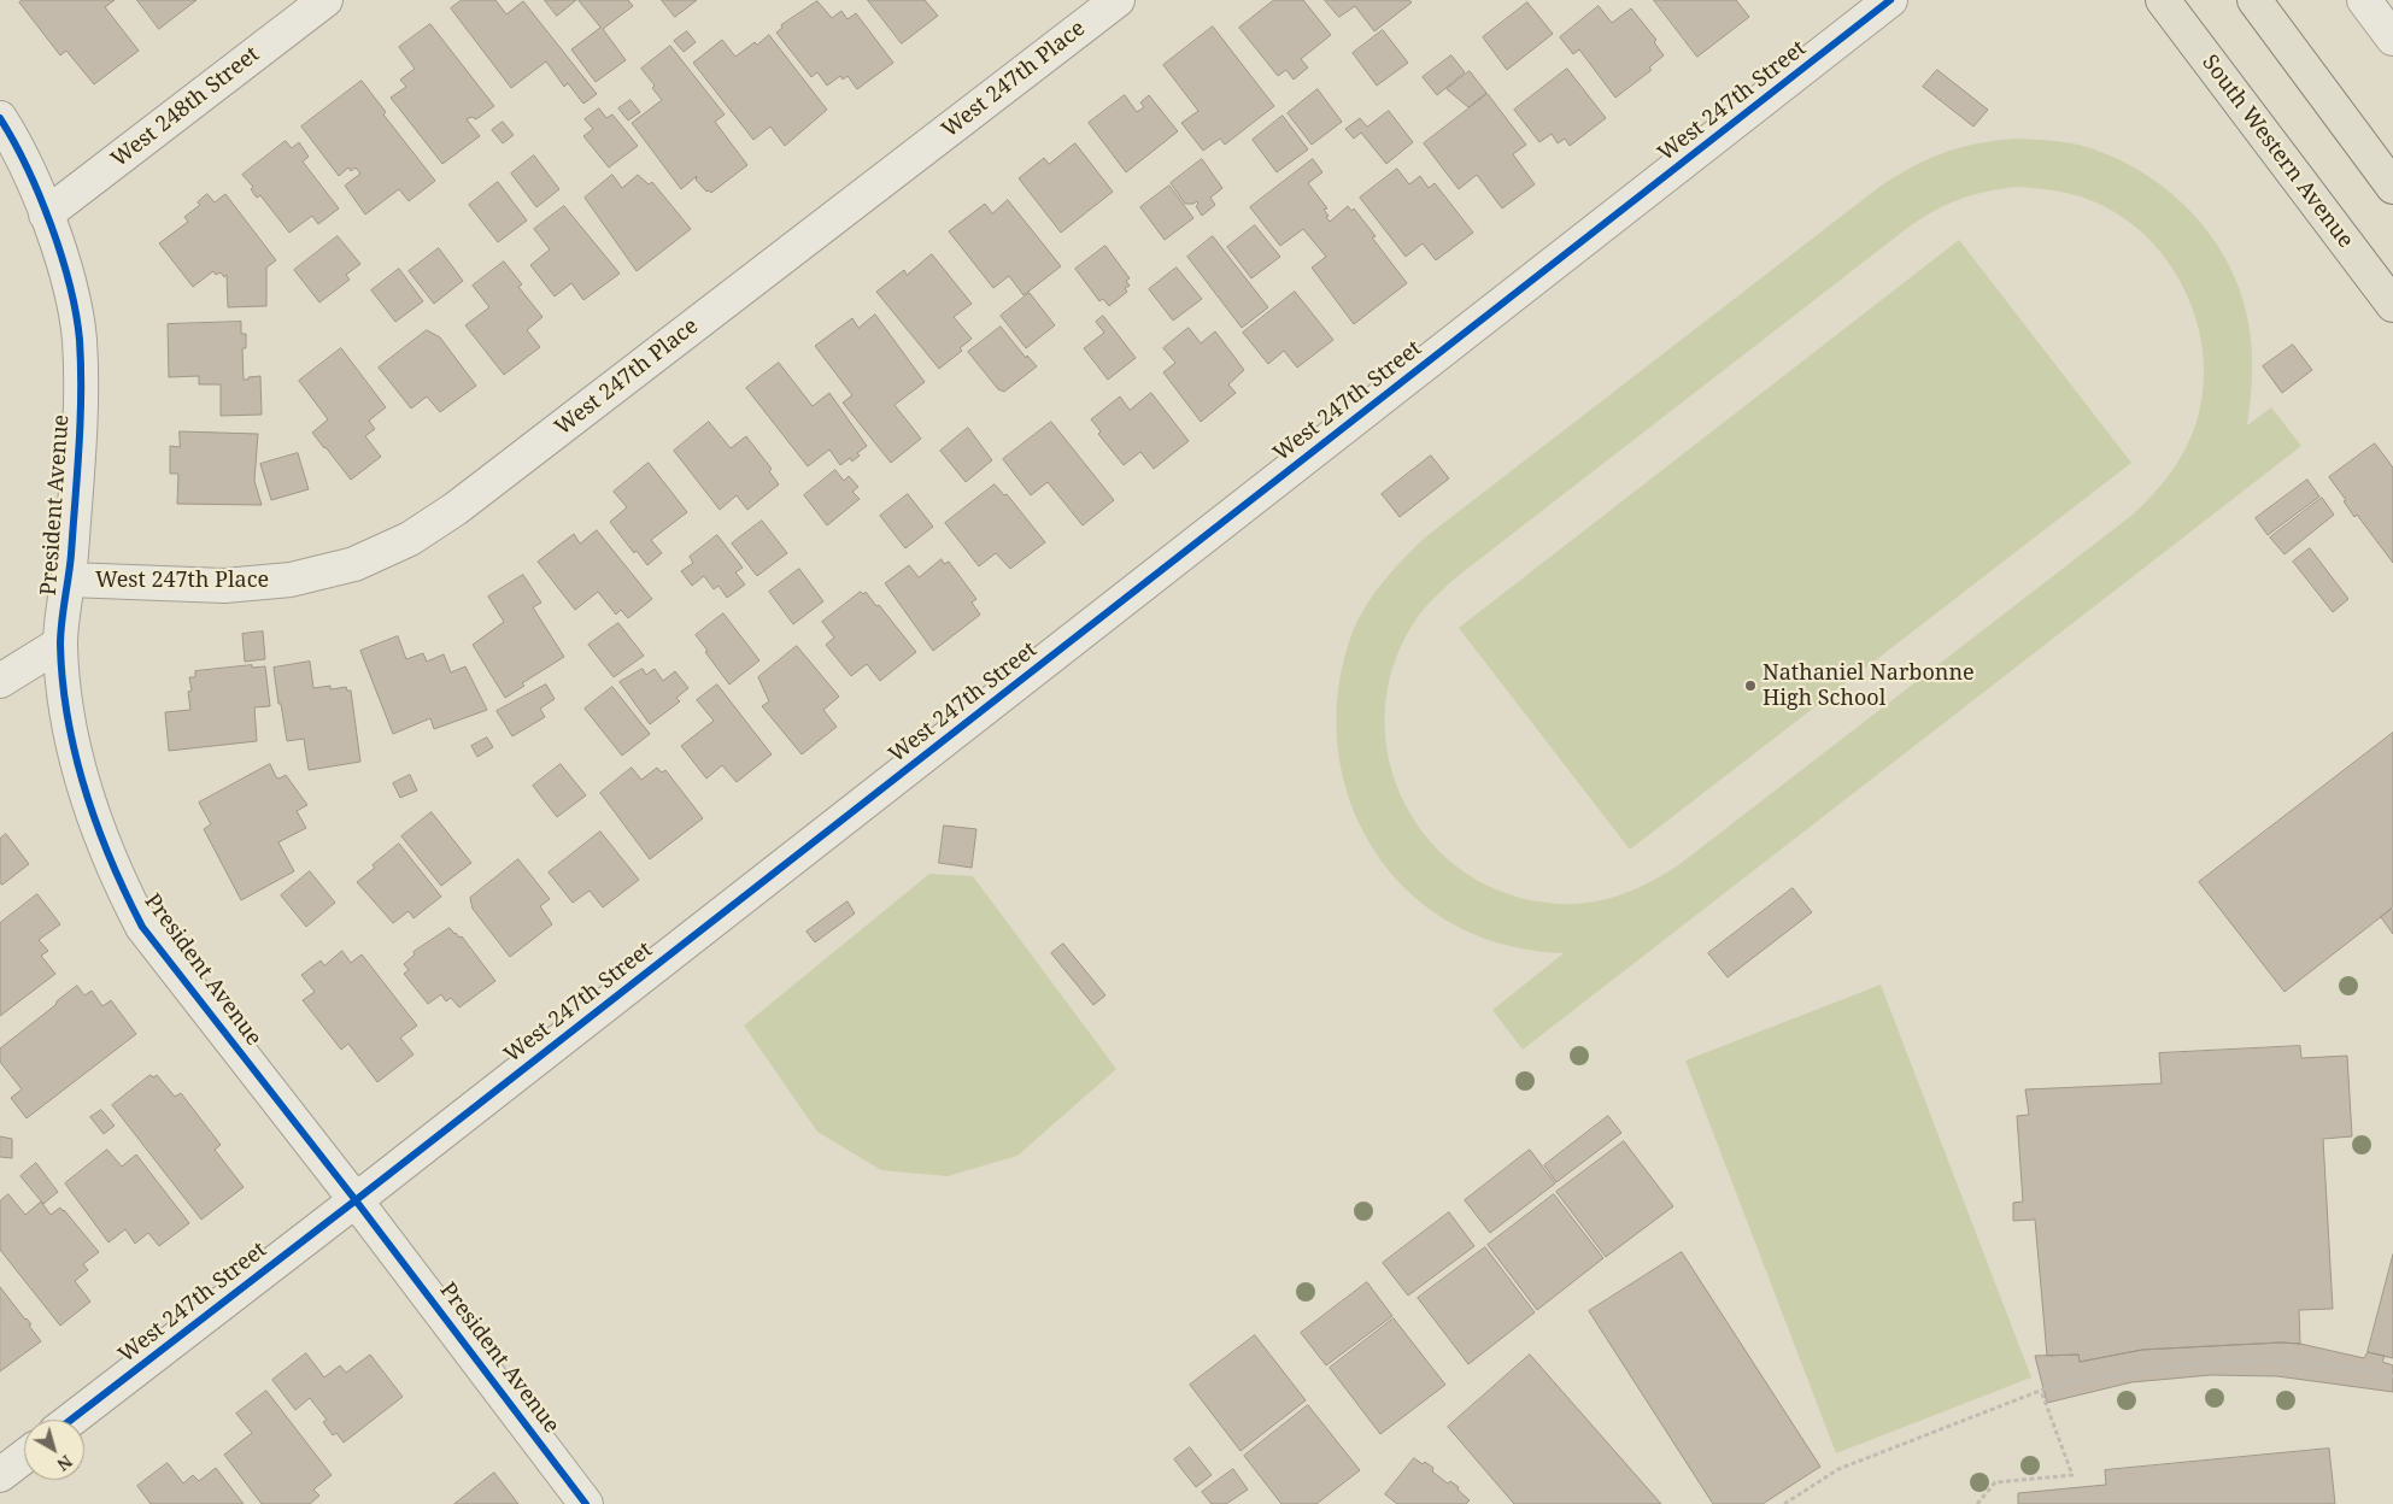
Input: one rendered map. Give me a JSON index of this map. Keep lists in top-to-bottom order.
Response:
{
  "streets": {
    "main road": ["South Western Avenue"],
    "street": [
      "West 247th Place",
      "West 247th Street",
      "West 248th Street",
      "President Avenue"
    ]
  },
  "crossings": [
    ["West 247th Place", "President Avenue"],
    ["West 247th Street", "President Avenue"],
    ["West 248th Street", "President Avenue"]
  ],
  "places": ["Nathaniel Narbonne High School"],
  "north": "bottom right"
}
